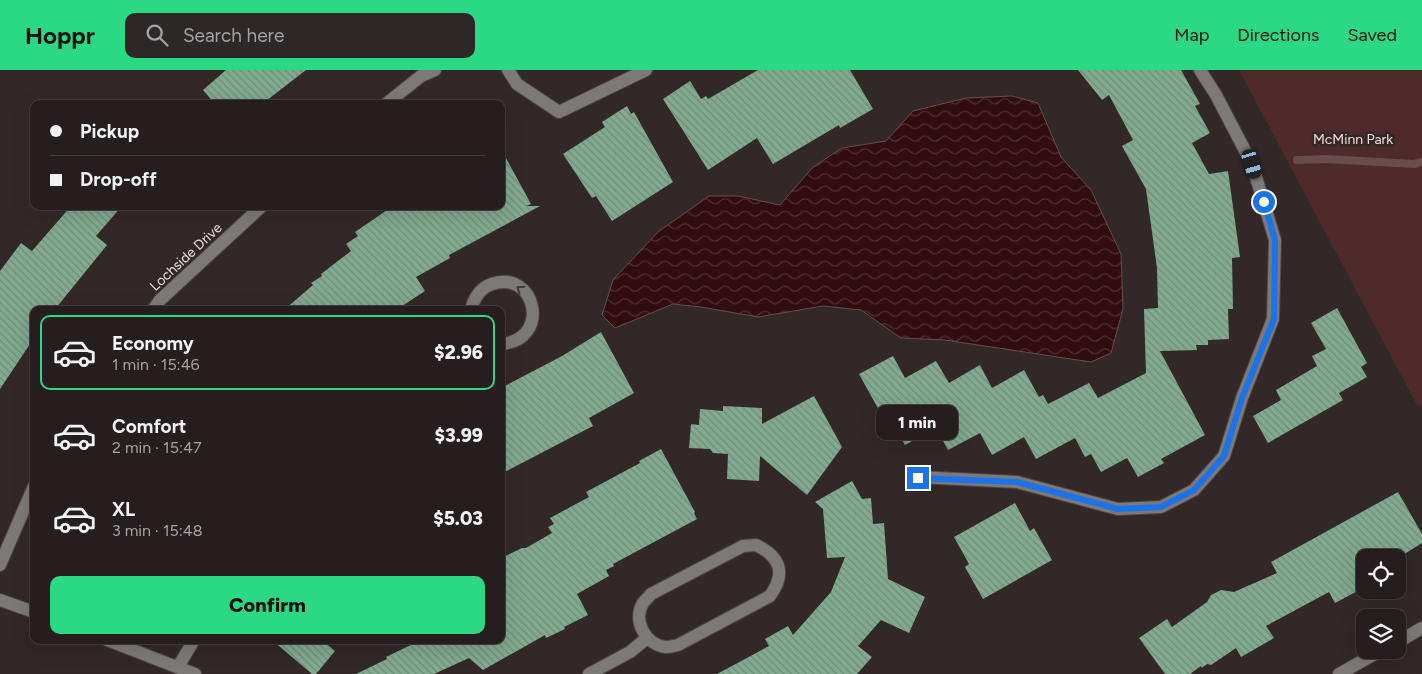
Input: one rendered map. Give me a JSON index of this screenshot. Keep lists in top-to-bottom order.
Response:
{
  "streets": {
    "street": ["Lochside Drive"]
  },
  "parks": ["McMinn Park"],
  "page": {
    "header": "Hoppr",
    "search": "Search here",
    "nav": ["Map", "Directions", "Saved"],
    "banner": ["Pickup", "Drop-off"],
    "list": [
      {
        "name": "Economy",
        "note": "1 min · 15:46",
        "value": "$2.96"
      },
      {
        "name": "Comfort",
        "note": "2 min · 15:47",
        "value": "$3.99"
      },
      {
        "name": "XL",
        "note": "3 min · 15:48",
        "value": "$5.03"
      }
    ],
    "bubble": "1 min",
    "buttons": "Confirm"
  }
}
